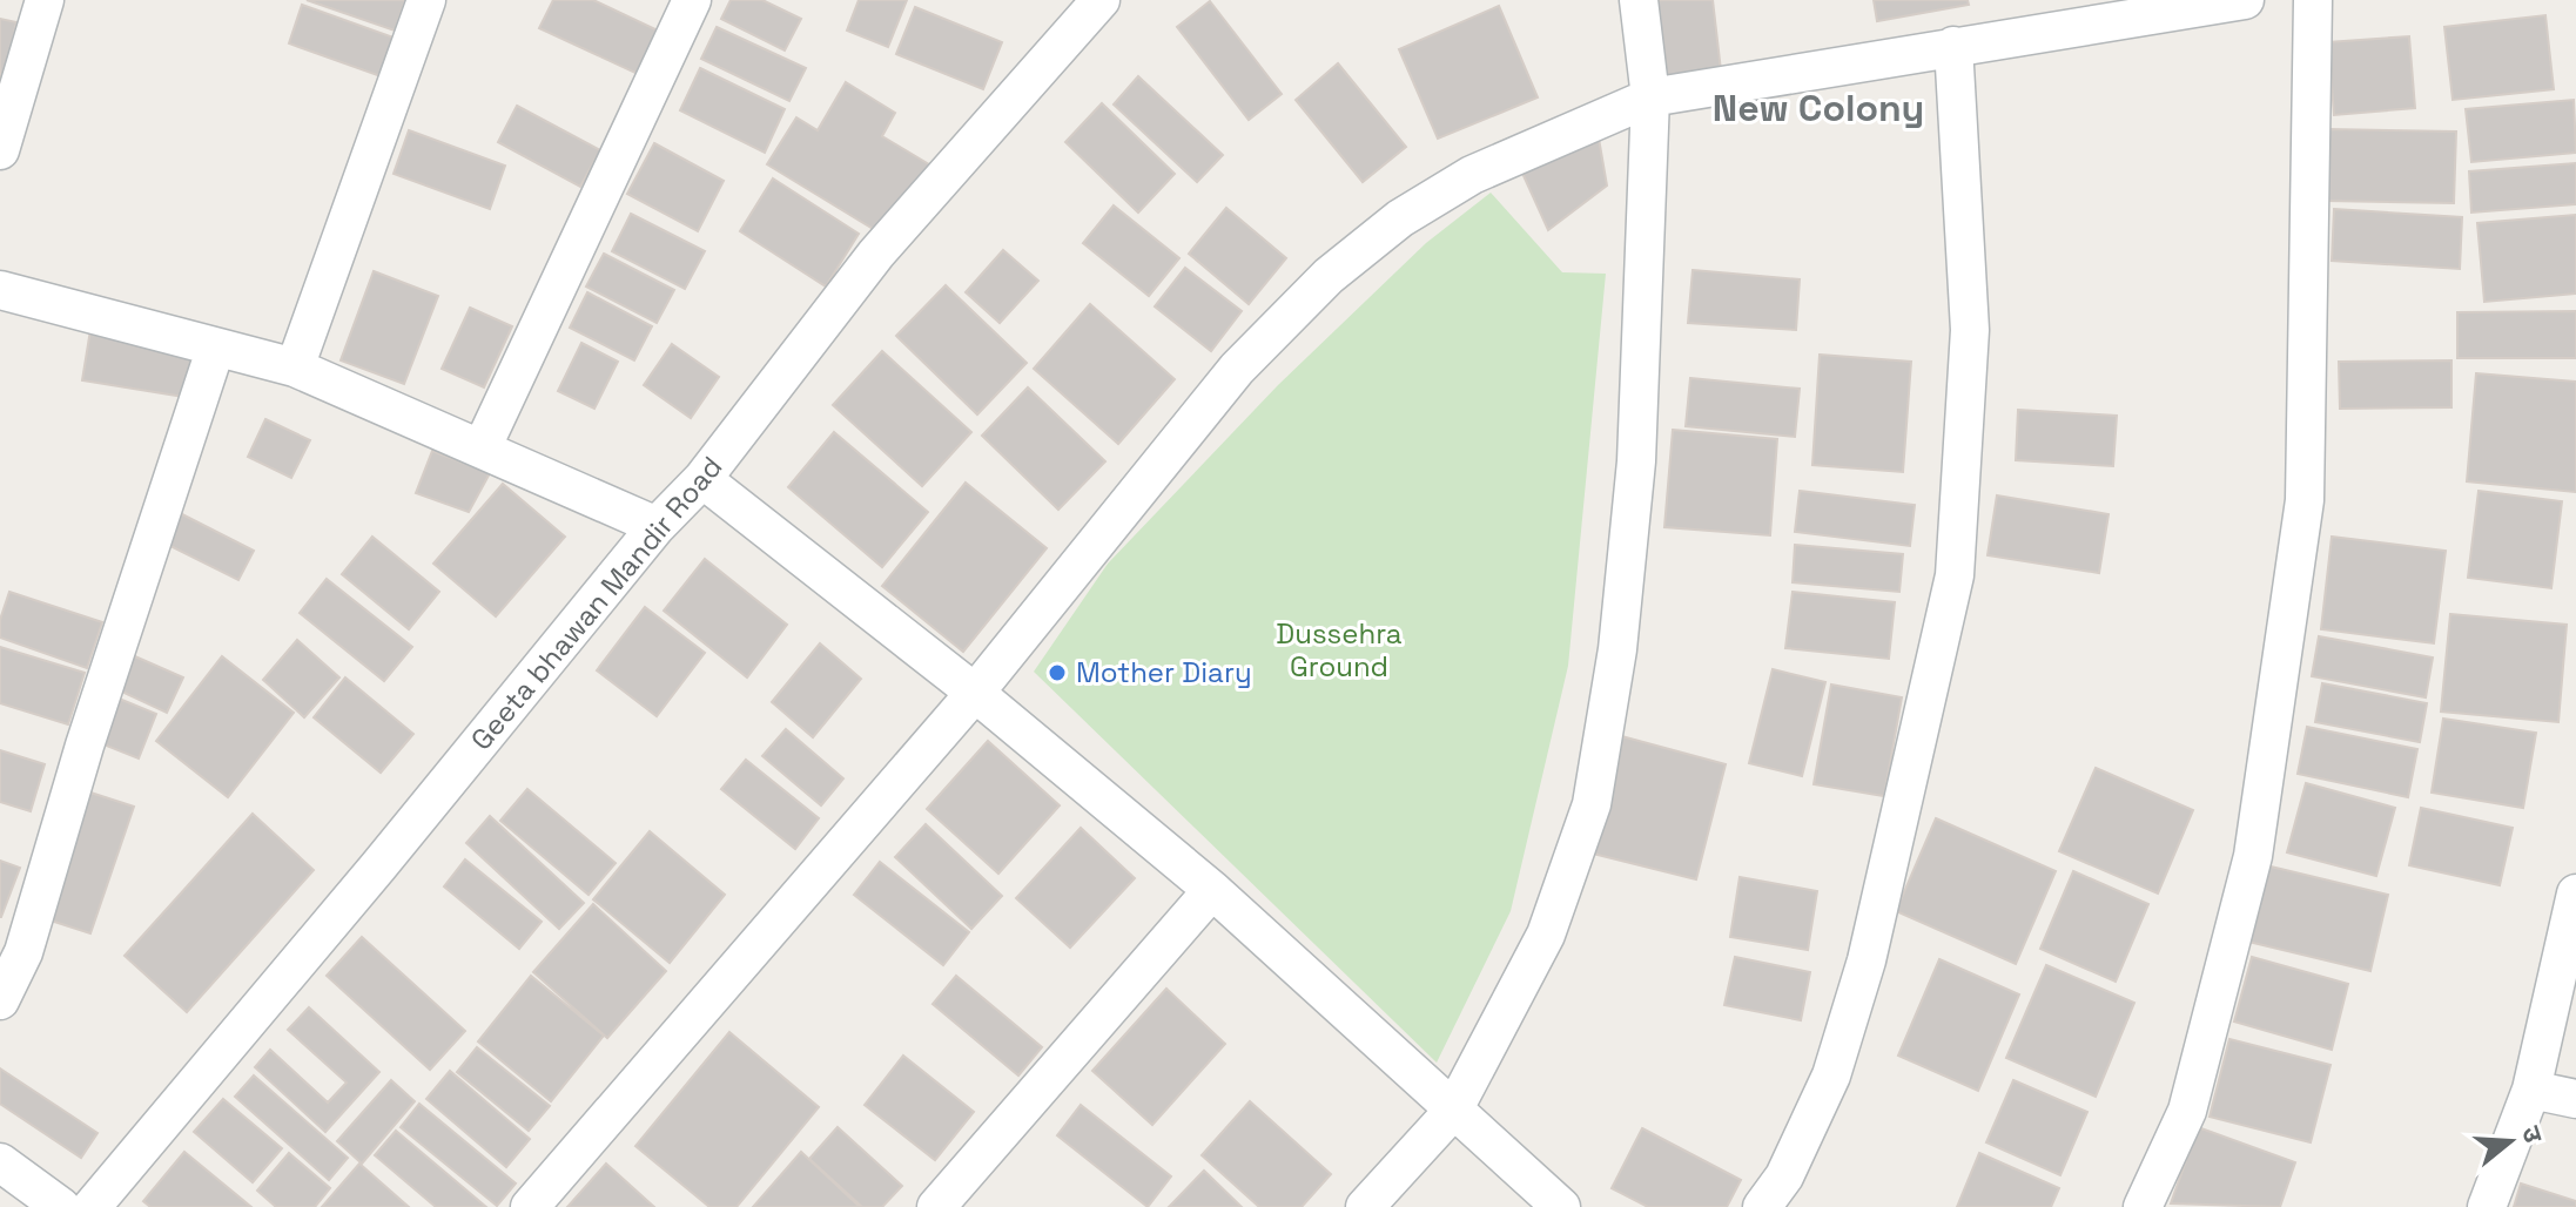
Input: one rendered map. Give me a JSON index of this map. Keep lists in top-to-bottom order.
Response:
{
  "streets": {
    "street": ["Geeta bhawan Mandir Road"]
  },
  "districts": ["New Colony"],
  "parks": ["Dussehra Ground"],
  "places": ["Mother Diary"],
  "north": "right"
}
